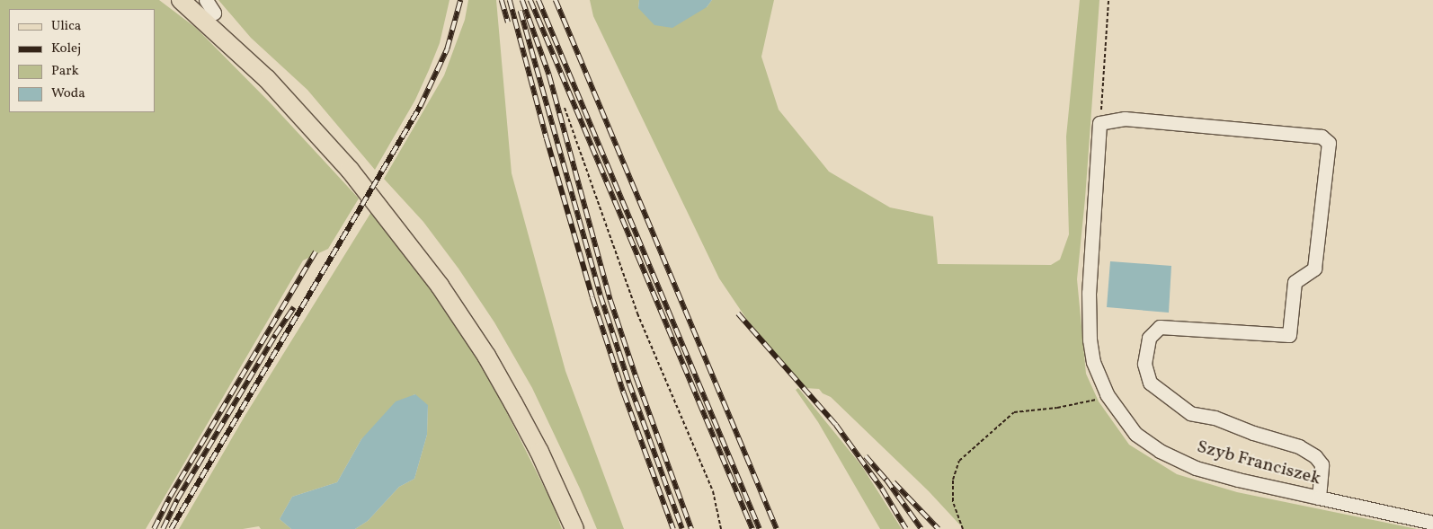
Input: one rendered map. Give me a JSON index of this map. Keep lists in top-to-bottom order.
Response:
{
  "streets": {
    "street": ["Szyb Franciszek"]
  },
  "legend": [
    "Ulica",
    "Kolej",
    "Park",
    "Woda"
  ]
}
